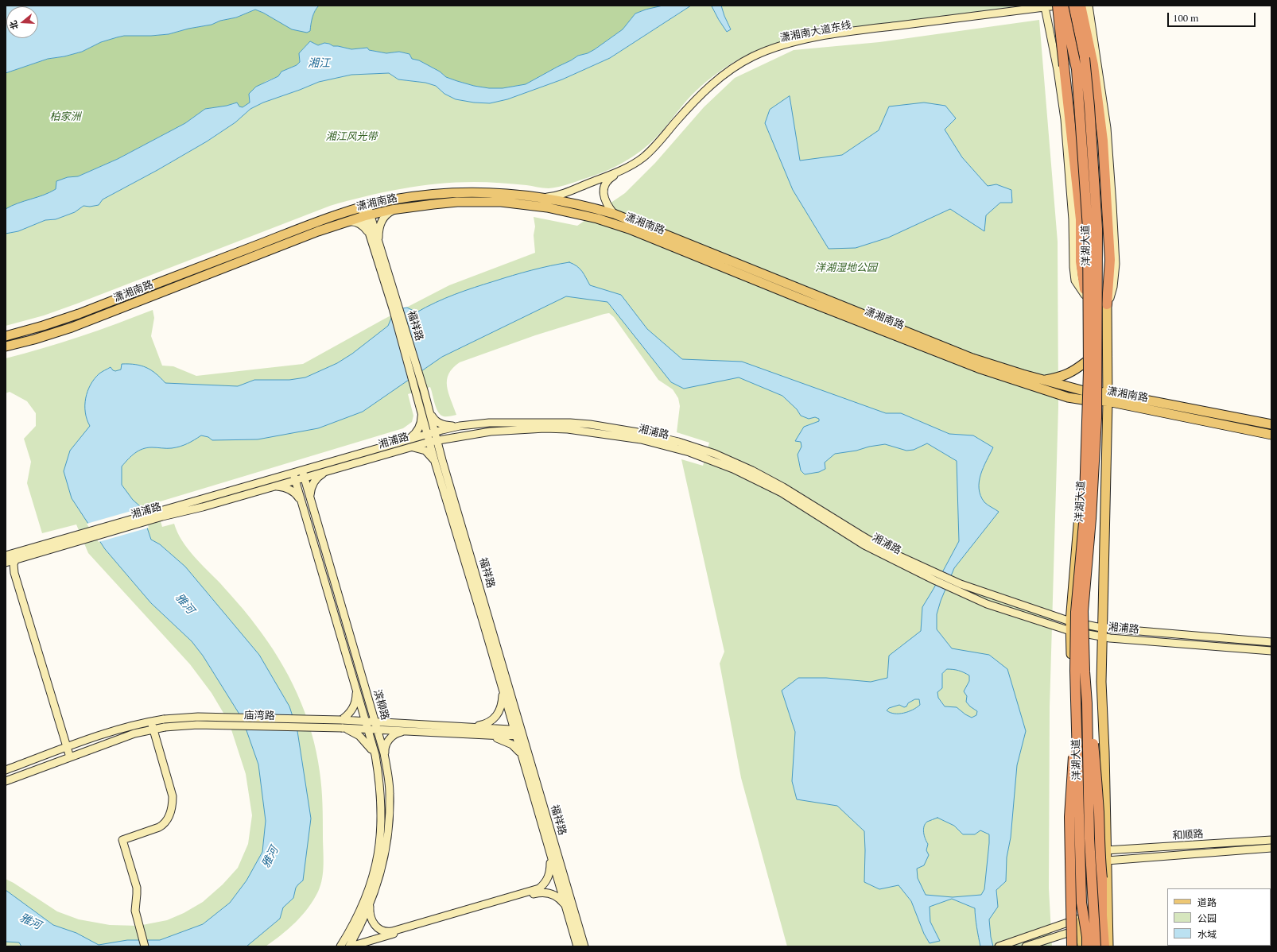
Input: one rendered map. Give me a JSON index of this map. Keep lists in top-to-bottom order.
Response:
{
  "streets": {
    "highway": ["洋湖大道"],
    "main road": [
      "潇湘南大道东线",
      "潇湘南路",
      "福祥路",
      "湘浦路",
      "滨柳路",
      "庙湾路",
      "和顺路"
    ]
  },
  "crossings": [
    ["潇湘南大道东线", "潇湘南路"],
    ["潇湘南大道东线", "洋湖大道"],
    ["潇湘南路", "福祥路"],
    ["福祥路", "湘浦路"],
    ["福祥路", "庙湾路"],
    ["湘浦路", "滨柳路"],
    ["滨柳路", "庙湾路"]
  ],
  "water": ["湘江", "雅河"],
  "parks": ["柏家洲", "湘江风光带", "洋湖湿地公园"],
  "legend": ["道路", "公园", "水域"],
  "scale_bar": "100 m",
  "north": "left"
}
